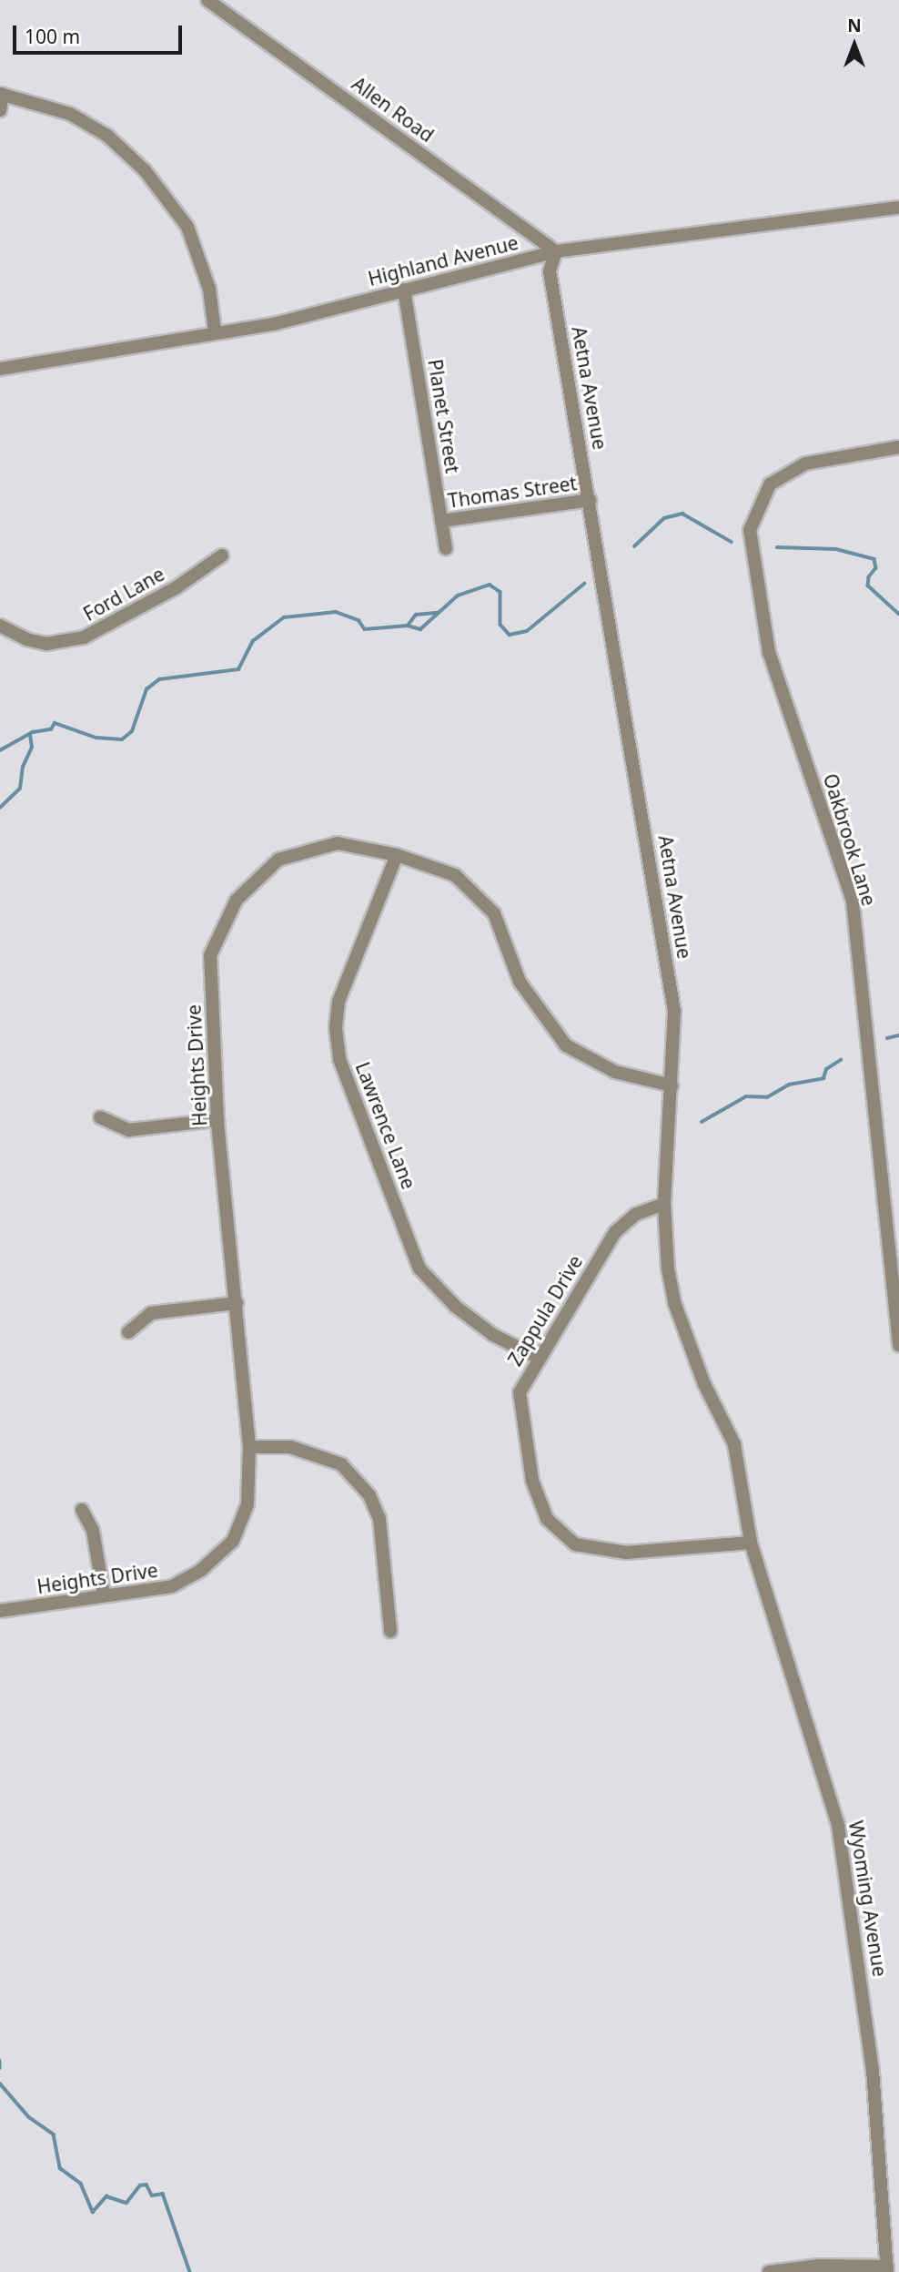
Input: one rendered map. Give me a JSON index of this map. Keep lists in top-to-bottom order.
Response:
{
  "streets": {
    "street": [
      "Allen Road",
      "Highland Avenue",
      "Aetna Avenue",
      "Planet Street",
      "Thomas Street",
      "Ford Lane",
      "Oakbrook Lane",
      "Heights Drive",
      "Lawrence Lane",
      "Zappula Drive",
      "Wyoming Avenue"
    ]
  },
  "crossings": [
    ["Allen Road", "Highland Avenue"],
    ["Allen Road", "Aetna Avenue"],
    ["Highland Avenue", "Aetna Avenue"],
    ["Highland Avenue", "Planet Street"],
    ["Aetna Avenue", "Thomas Street"],
    ["Aetna Avenue", "Heights Drive"],
    ["Aetna Avenue", "Zappula Drive"],
    ["Aetna Avenue", "Wyoming Avenue"],
    ["Planet Street", "Thomas Street"],
    ["Heights Drive", "Lawrence Lane"],
    ["Lawrence Lane", "Zappula Drive"],
    ["Zappula Drive", "Wyoming Avenue"]
  ],
  "scale_bar": "100 m",
  "north": "top"
}
